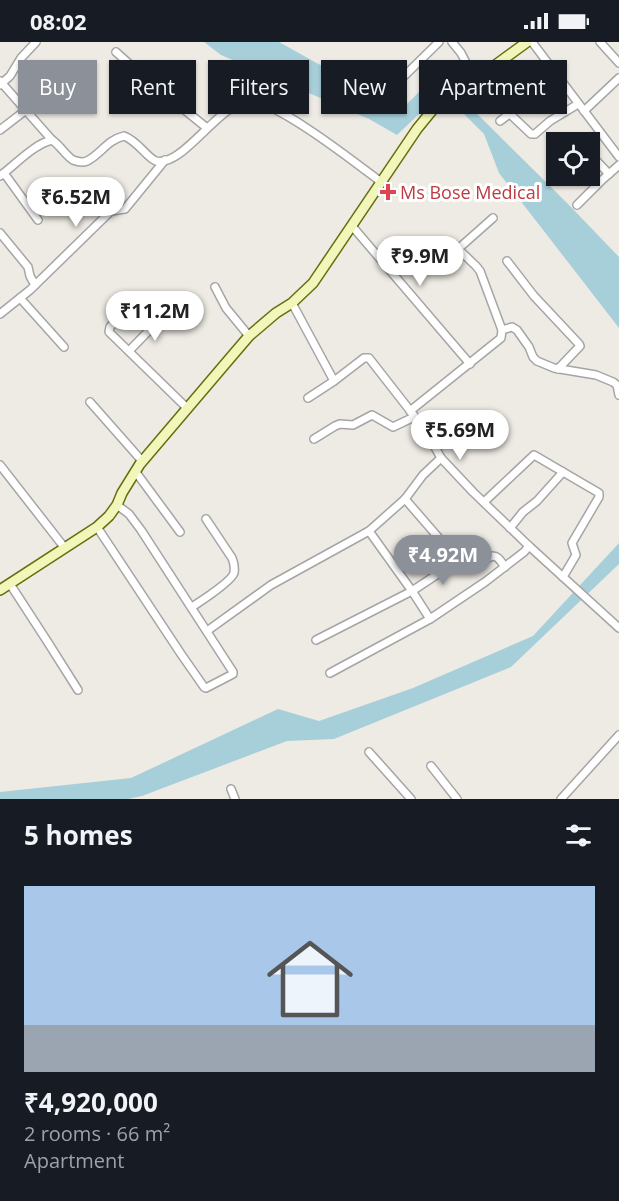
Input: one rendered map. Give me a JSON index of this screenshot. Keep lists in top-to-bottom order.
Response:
{
  "places": {
    "health": ["Ms Bose Medical"]
  },
  "page": {
    "status": "08:02",
    "chip": [
      "Buy",
      "Rent",
      "Filters",
      "New",
      "Apartment"
    ],
    "price": [
      "₹6.52M",
      "₹9.9M",
      "₹11.2M",
      "₹5.69M",
      "₹4.92M"
    ],
    "heading": "5 homes",
    "list": [
      {
        "name": "₹4,920,000",
        "note": "2 rooms · 66 m² · Apartment"
      }
    ]
  }
}
